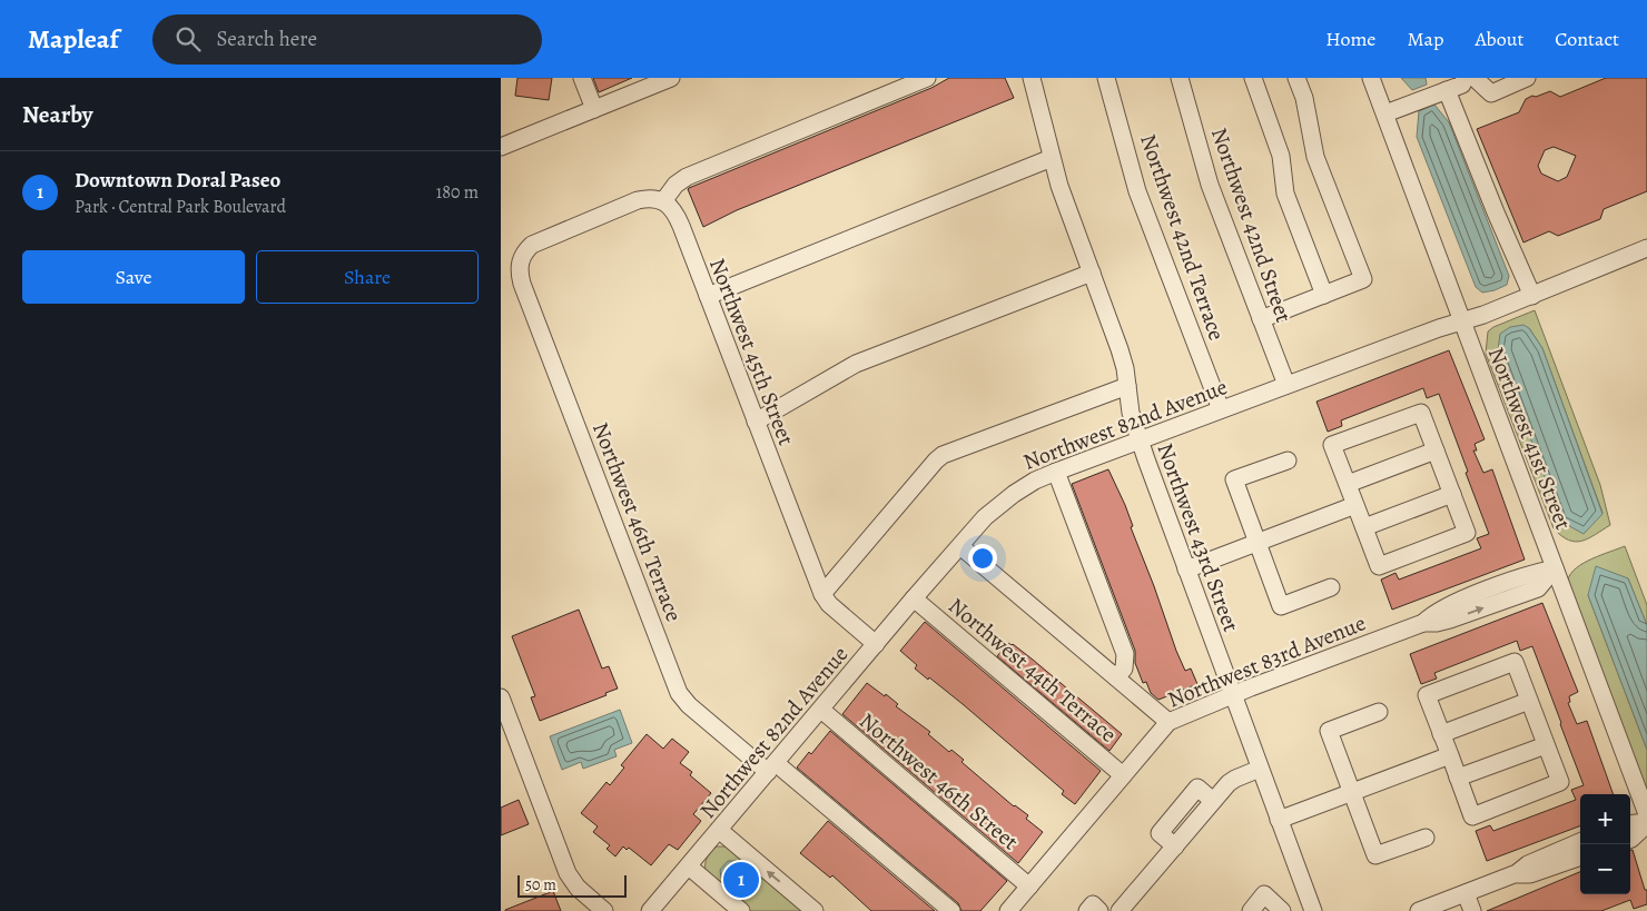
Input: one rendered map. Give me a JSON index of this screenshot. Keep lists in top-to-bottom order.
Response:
{
  "streets": {
    "street": [
      "Northwest 42nd Street",
      "Northwest 42nd Terrace",
      "Northwest 45th Street",
      "Northwest 82nd Avenue",
      "Northwest 41st Street",
      "Northwest 46th Terrace",
      "Northwest 43rd Street",
      "Northwest 83rd Avenue",
      "Northwest 44th Terrace",
      "Northwest 46th Street"
    ]
  },
  "crossings": [
    ["Northwest 42nd Street", "Northwest 82nd Avenue"],
    ["Northwest 42nd Terrace", "Northwest 82nd Avenue"],
    ["Northwest 45th Street", "Northwest 82nd Avenue"],
    ["Northwest 45th Street", "Northwest 46th Terrace"],
    ["Northwest 82nd Avenue", "Northwest 41st Street"],
    ["Northwest 82nd Avenue", "Northwest 46th Terrace"],
    ["Northwest 82nd Avenue", "Northwest 43rd Street"],
    ["Northwest 82nd Avenue", "Northwest 44th Terrace"],
    ["Northwest 82nd Avenue", "Northwest 46th Street"],
    ["Northwest 41st Street", "Northwest 83rd Avenue"],
    ["Northwest 43rd Street", "Northwest 83rd Avenue"],
    ["Northwest 83rd Avenue", "Northwest 44th Terrace"],
    ["Northwest 83rd Avenue", "Northwest 46th Street"]
  ],
  "scale_bar": "50 m",
  "page": {
    "header": "Mapleaf",
    "search": "Search here",
    "nav": [
      "Home",
      "Map",
      "About",
      "Contact"
    ],
    "heading": "Nearby",
    "list": [
      {
        "mark": "1",
        "name": "Downtown Doral Paseo",
        "note": "Park · Central Park Boulevard",
        "value": "180 m"
      }
    ],
    "buttons": ["Save", "Share"],
    "map_buttons": ["+", "−"],
    "pins": "1",
    "scale": "50 m"
  }
}
